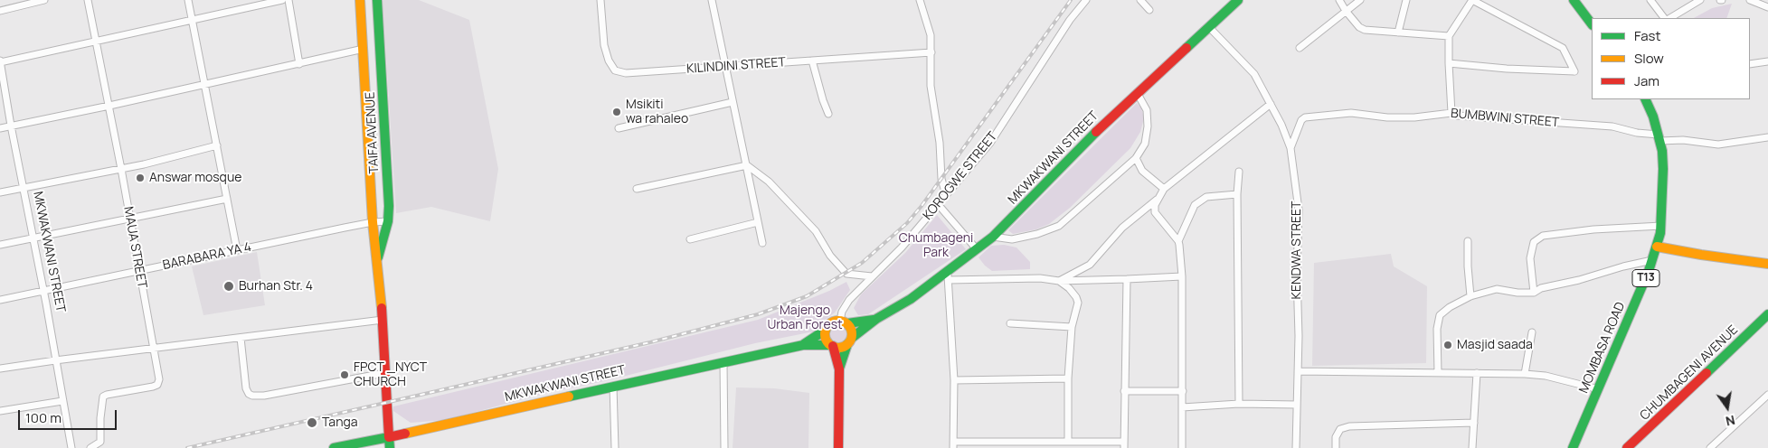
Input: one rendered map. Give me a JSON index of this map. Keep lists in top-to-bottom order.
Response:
{
  "streets": {
    "main road": [
      "TAIFA AVENUE",
      "MKWAKWANI STREET",
      "T13",
      "MOMBASA ROAD",
      "CHUMBAGENI AVENUE"
    ],
    "street": [
      "KILINDINI STREET",
      "BUMBWINI STREET",
      "KOROGWE STREET",
      "MAUA STREET",
      "KENDWA STREET",
      "BARABARA YA 4"
    ]
  },
  "crossings": [
    ["BUMBWINI STREET", "KENDWA STREET"],
    ["BUMBWINI STREET", "MOMBASA ROAD"],
    ["TAIFA AVENUE", "MKWAKWANI STREET"],
    ["TAIFA AVENUE", "BARABARA YA 4"],
    ["MKWAKWANI STREET", "KENDWA STREET"],
    ["MKWAKWANI STREET", "BARABARA YA 4"],
    ["MAUA STREET", "BARABARA YA 4"]
  ],
  "parks": ["Chumbageni Park", "Majengo Urban Forest"],
  "places": [
    "Msikiti wa rahaleo",
    "Answar mosque",
    "Burhan Str. 4",
    "Masjid saada",
    "FPCT _NYCT CHURCH",
    "Tanga"
  ],
  "legend": ["Fast", "Slow", "Jam"],
  "scale_bar": "100 m",
  "north": "bottom"
}
